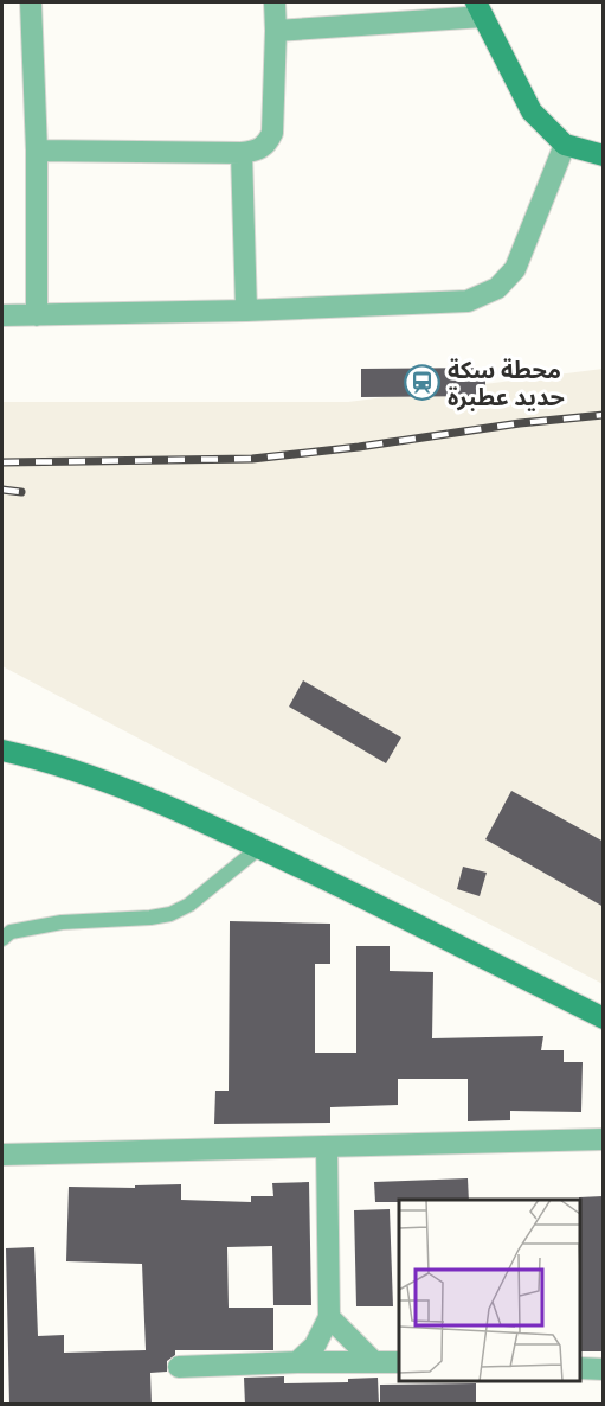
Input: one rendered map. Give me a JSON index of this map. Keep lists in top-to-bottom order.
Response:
{
  "places": {
    "station": ["محطة سكة حديد عطبرة"]
  }
}
